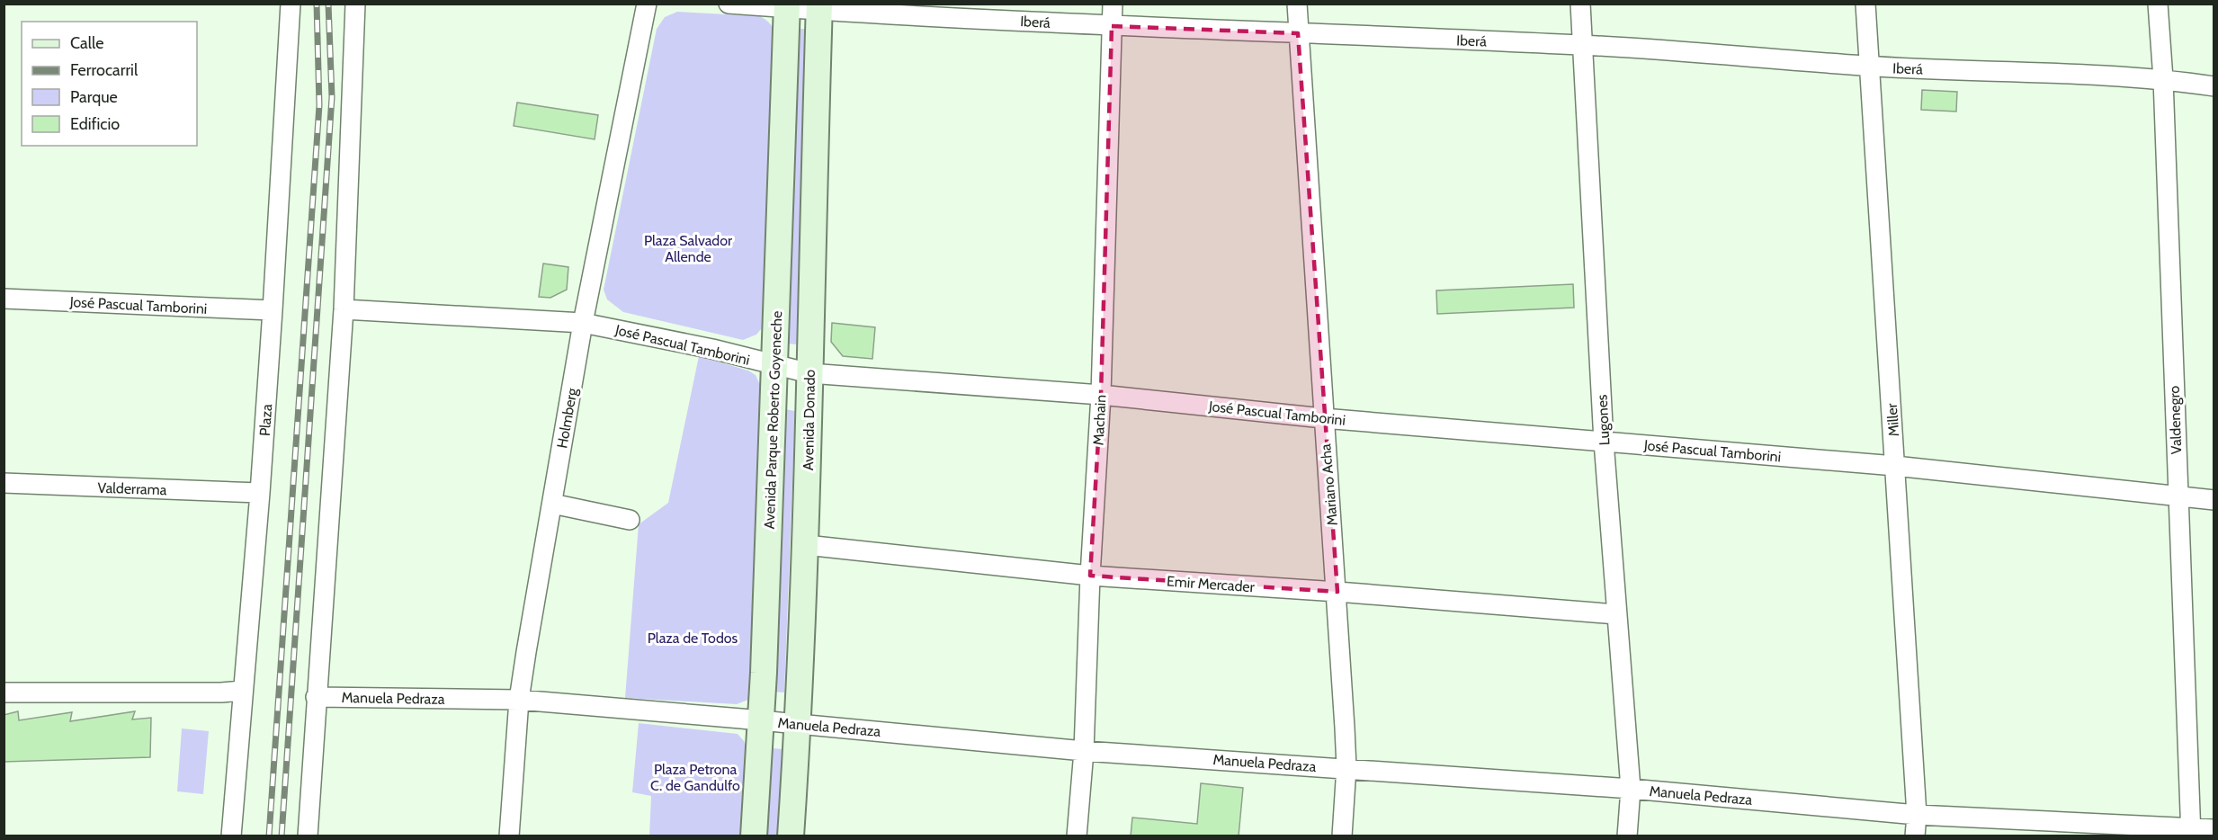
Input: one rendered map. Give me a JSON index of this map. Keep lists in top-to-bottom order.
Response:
{
  "streets": {
    "main road": ["Avenida Parque Roberto Goyeneche", "Avenida Donado"],
    "street": [
      "Iberá",
      "José Pascual Tamborini",
      "Holmberg",
      "Plaza",
      "Machain",
      "Lugones",
      "Miller",
      "Valdenegro",
      "Mariano Acha",
      "Valderrama",
      "Emir Mercader",
      "Manuela Pedraza"
    ]
  },
  "crossings": [
    ["Iberá", "Avenida Parque Roberto Goyeneche"],
    ["Iberá", "Avenida Donado"],
    ["Iberá", "Machain"],
    ["Iberá", "Lugones"],
    ["Iberá", "Miller"],
    ["Iberá", "Valdenegro"],
    ["Iberá", "Mariano Acha"],
    ["José Pascual Tamborini", "Holmberg"],
    ["José Pascual Tamborini", "Plaza"],
    ["José Pascual Tamborini", "Avenida Parque Roberto Goyeneche"],
    ["José Pascual Tamborini", "Avenida Donado"],
    ["José Pascual Tamborini", "Machain"],
    ["José Pascual Tamborini", "Lugones"],
    ["José Pascual Tamborini", "Miller"],
    ["José Pascual Tamborini", "Valdenegro"],
    ["José Pascual Tamborini", "Mariano Acha"],
    ["Holmberg", "Manuela Pedraza"],
    ["Plaza", "Valderrama"],
    ["Avenida Parque Roberto Goyeneche", "Manuela Pedraza"],
    ["Avenida Donado", "Emir Mercader"],
    ["Avenida Donado", "Manuela Pedraza"],
    ["Machain", "Emir Mercader"],
    ["Machain", "Manuela Pedraza"],
    ["Lugones", "Emir Mercader"],
    ["Lugones", "Manuela Pedraza"],
    ["Miller", "Manuela Pedraza"],
    ["Valdenegro", "Manuela Pedraza"],
    ["Mariano Acha", "Emir Mercader"],
    ["Mariano Acha", "Manuela Pedraza"]
  ],
  "parks": ["Plaza Salvador Allende", "Plaza de Todos", "Plaza Petrona C. de Gandulfo"],
  "legend": [
    "Calle",
    "Ferrocarril",
    "Parque",
    "Edificio"
  ]
}
